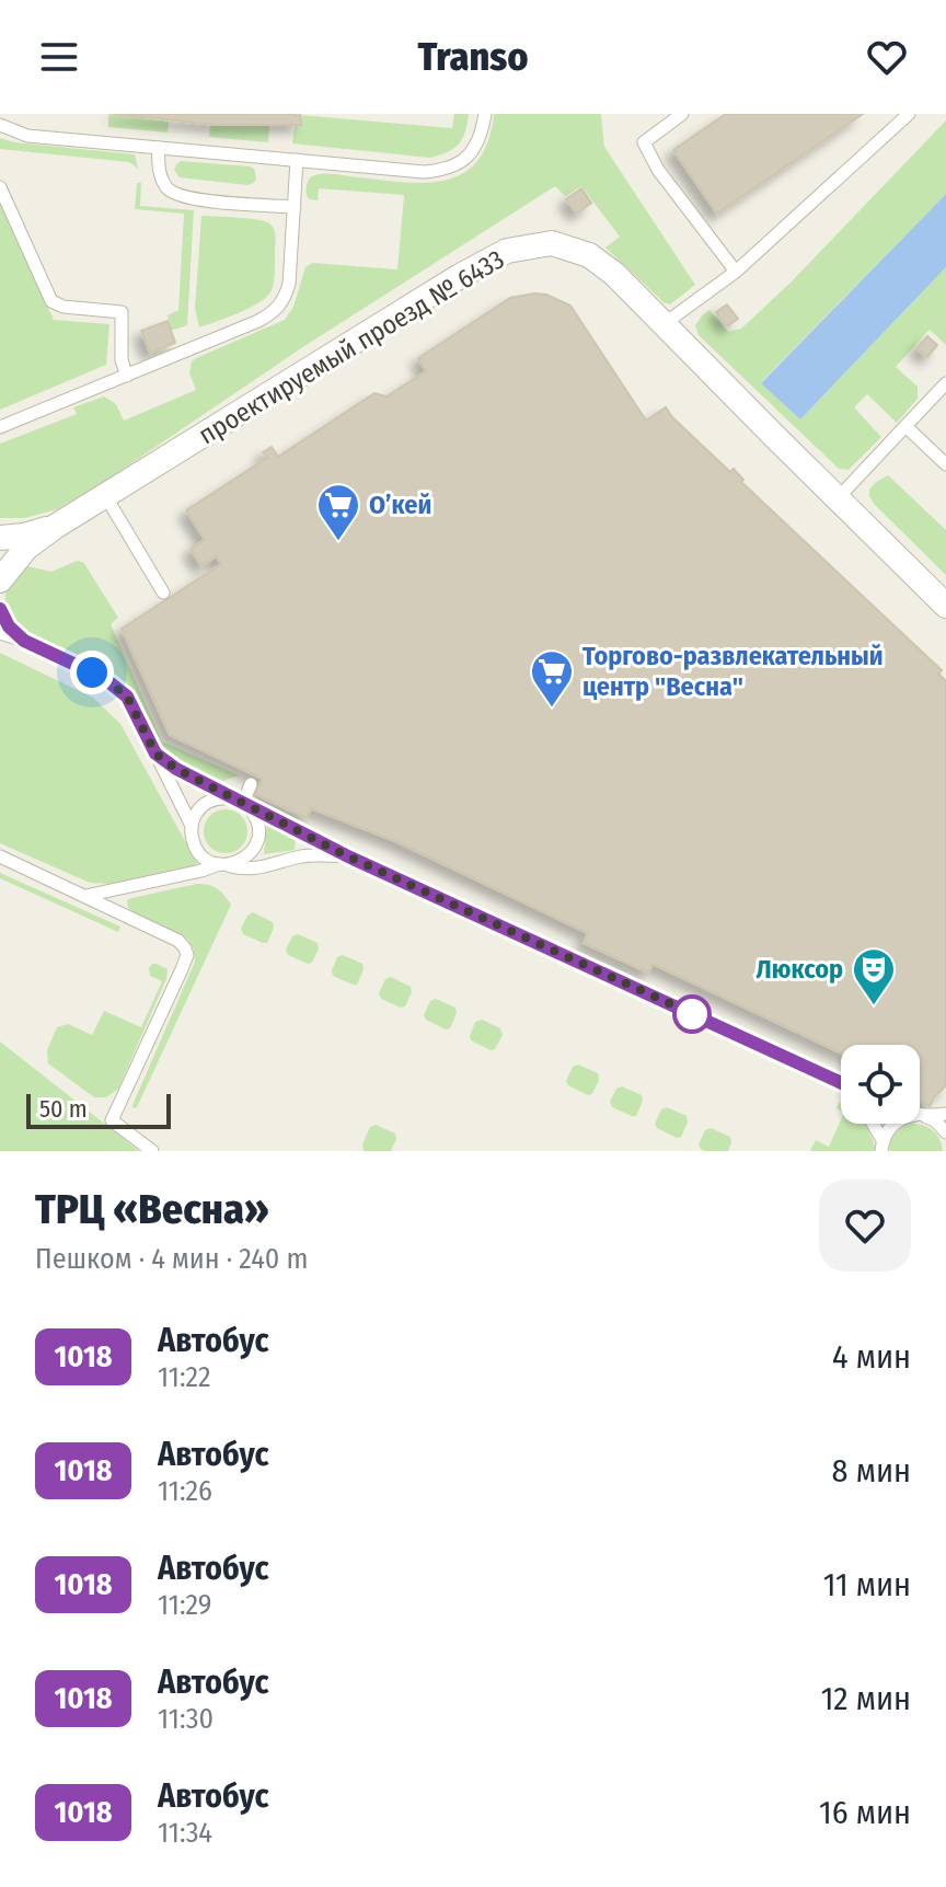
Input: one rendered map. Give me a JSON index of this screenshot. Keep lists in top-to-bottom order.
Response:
{
  "streets": {
    "street": ["проектируемый проезд № 6433"]
  },
  "places": {
    "supermarket": ["О’кей", "Торгово-развлекательный центр \"Весна\""],
    "theatre": ["Люксор"]
  },
  "lines": ["bus line 1018"],
  "scale_bar": "50 m",
  "page": {
    "header": "Transo",
    "scale": "50 m",
    "heading": ["ТРЦ «Весна»", "Пешком · 4 мин · 240 m"],
    "list": [
      {
        "mark": "1018",
        "name": "Автобус",
        "note": "11:22",
        "value": "4 мин"
      },
      {
        "mark": "1018",
        "name": "Автобус",
        "note": "11:26",
        "value": "8 мин"
      },
      {
        "mark": "1018",
        "name": "Автобус",
        "note": "11:29",
        "value": "11 мин"
      },
      {
        "mark": "1018",
        "name": "Автобус",
        "note": "11:30",
        "value": "12 мин"
      },
      {
        "mark": "1018",
        "name": "Автобус",
        "note": "11:34",
        "value": "16 мин"
      }
    ]
  }
}
